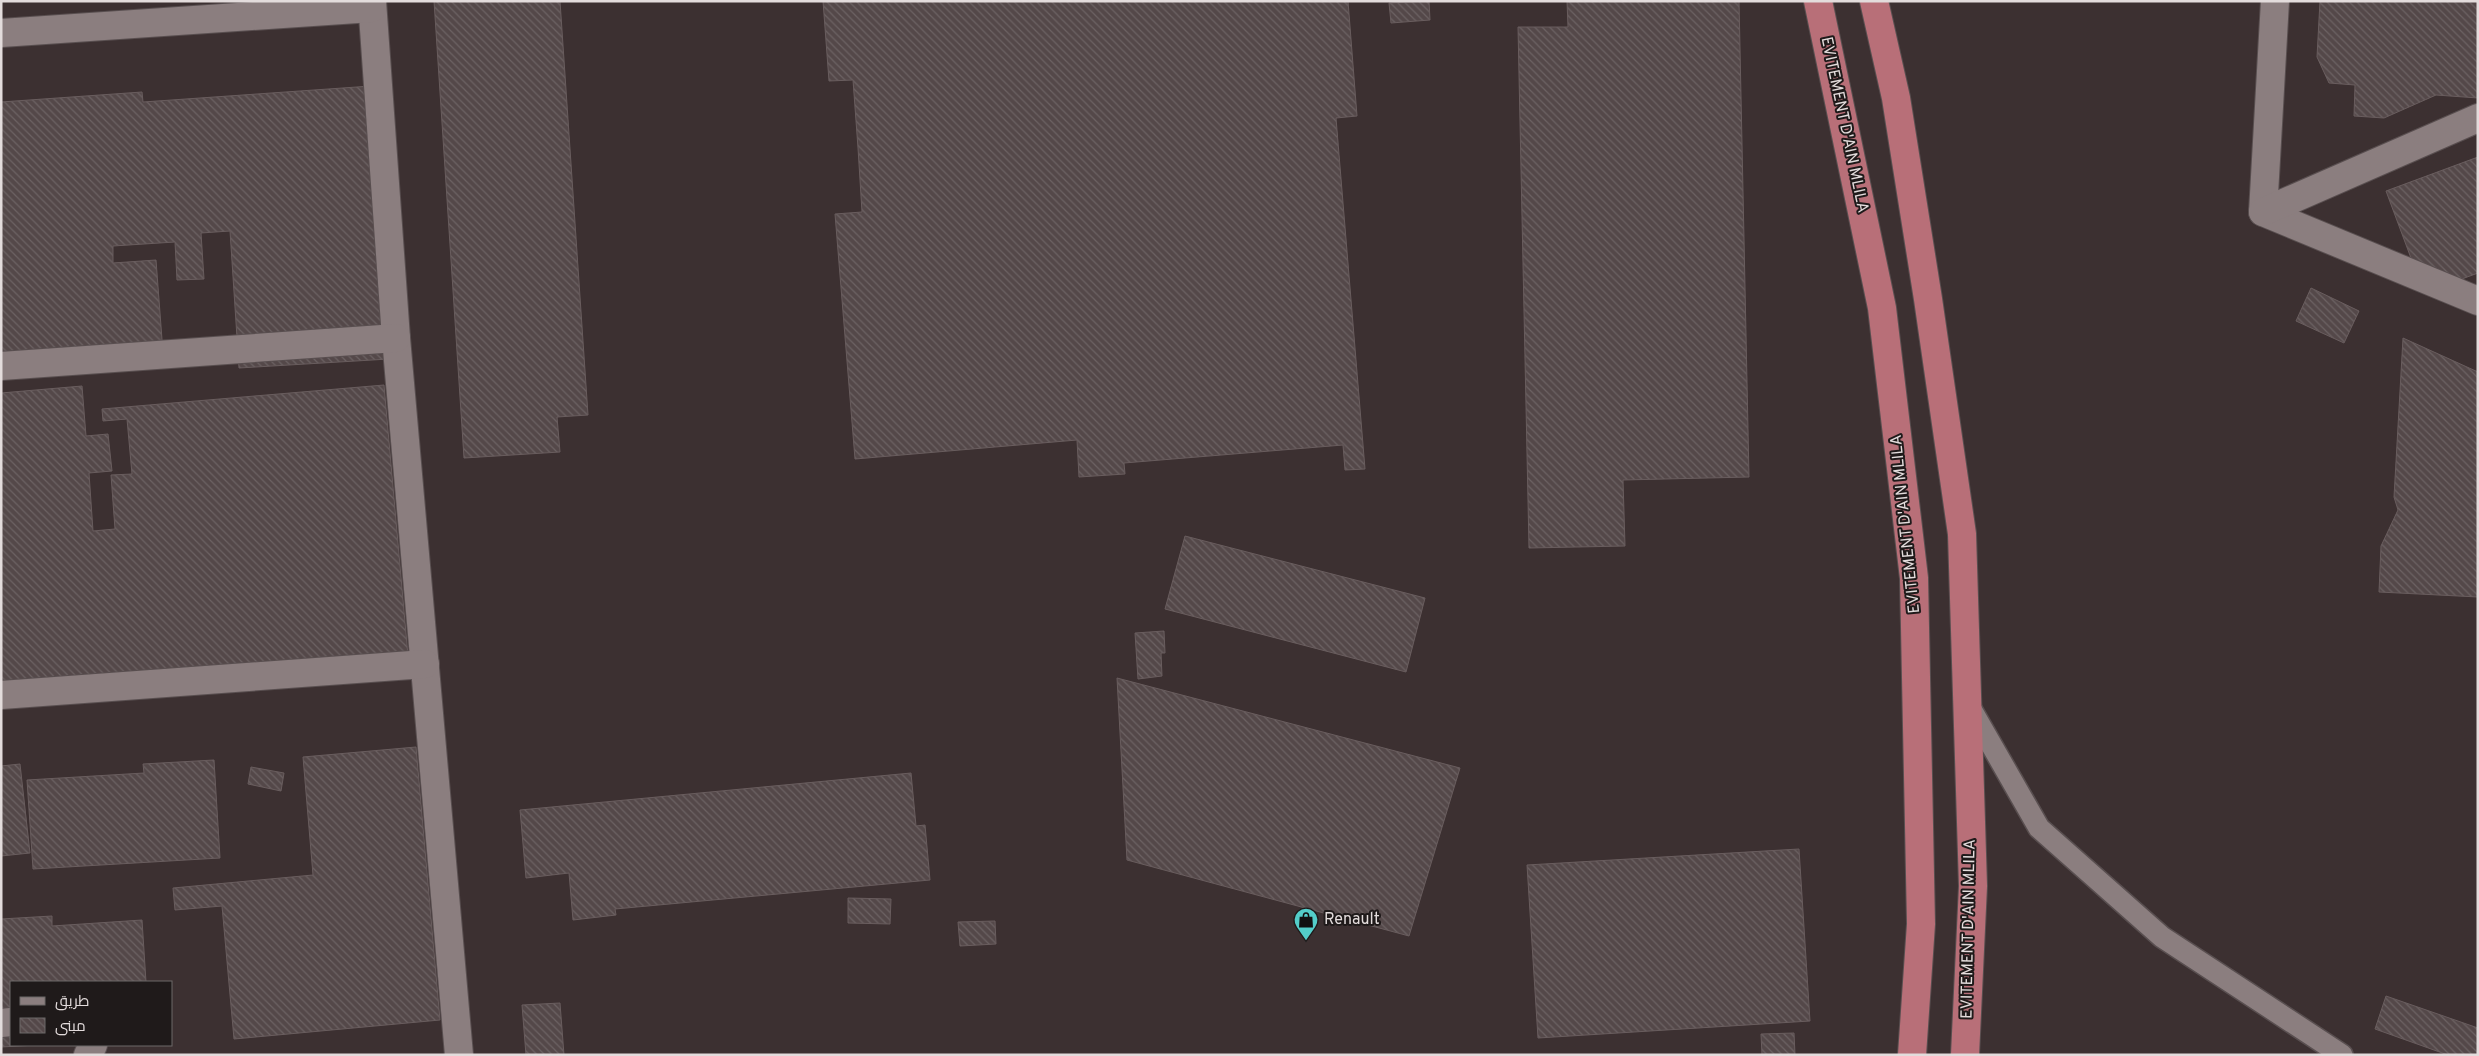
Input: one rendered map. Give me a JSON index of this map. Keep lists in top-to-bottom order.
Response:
{
  "streets": {
    "highway": ["EVITEMENT D'AIN MLILA"]
  },
  "places": {
    "shop": ["Renault"]
  },
  "legend": ["طريق", "مبنى"]
}
